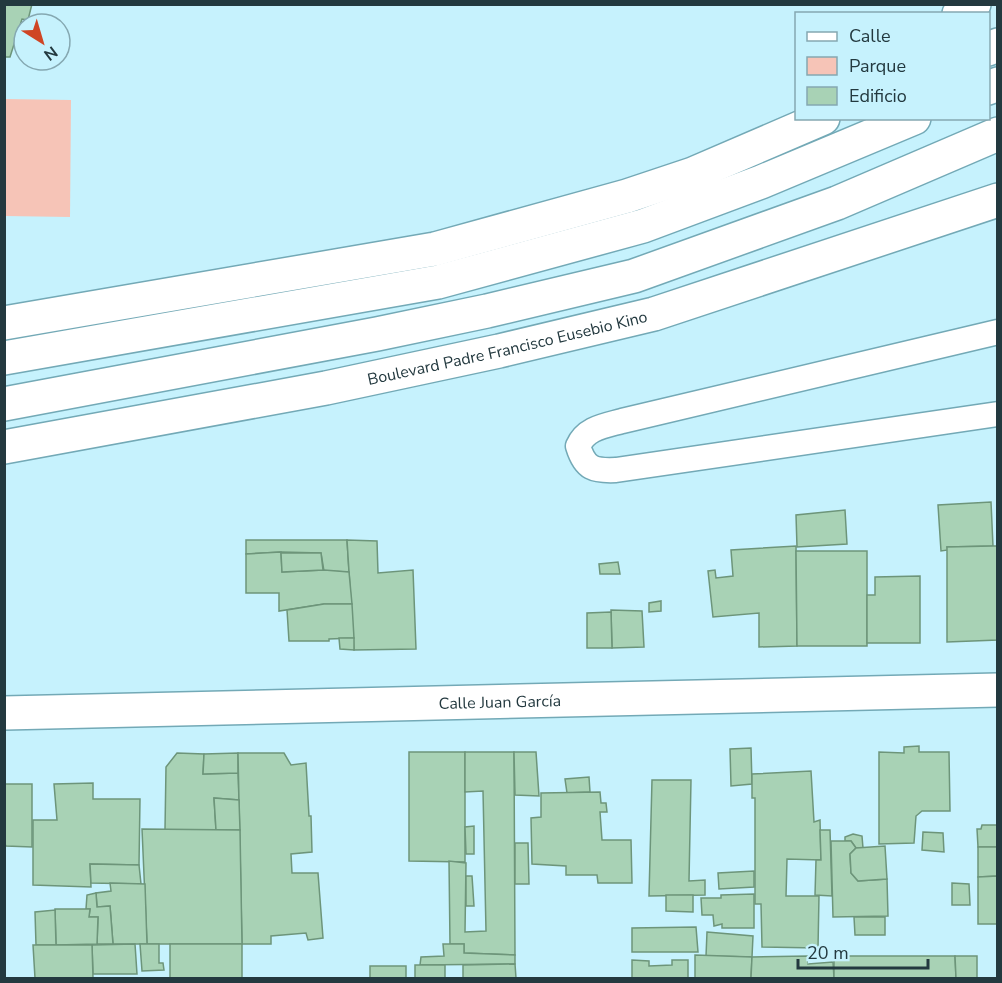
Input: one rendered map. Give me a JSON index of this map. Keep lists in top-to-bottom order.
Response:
{
  "streets": {
    "main road": ["Boulevard Padre Francisco Eusebio Kino", "Calle Juan García"]
  },
  "legend": ["Calle", "Parque", "Edificio"],
  "scale_bar": "20 m",
  "north": "bottom right"
}
